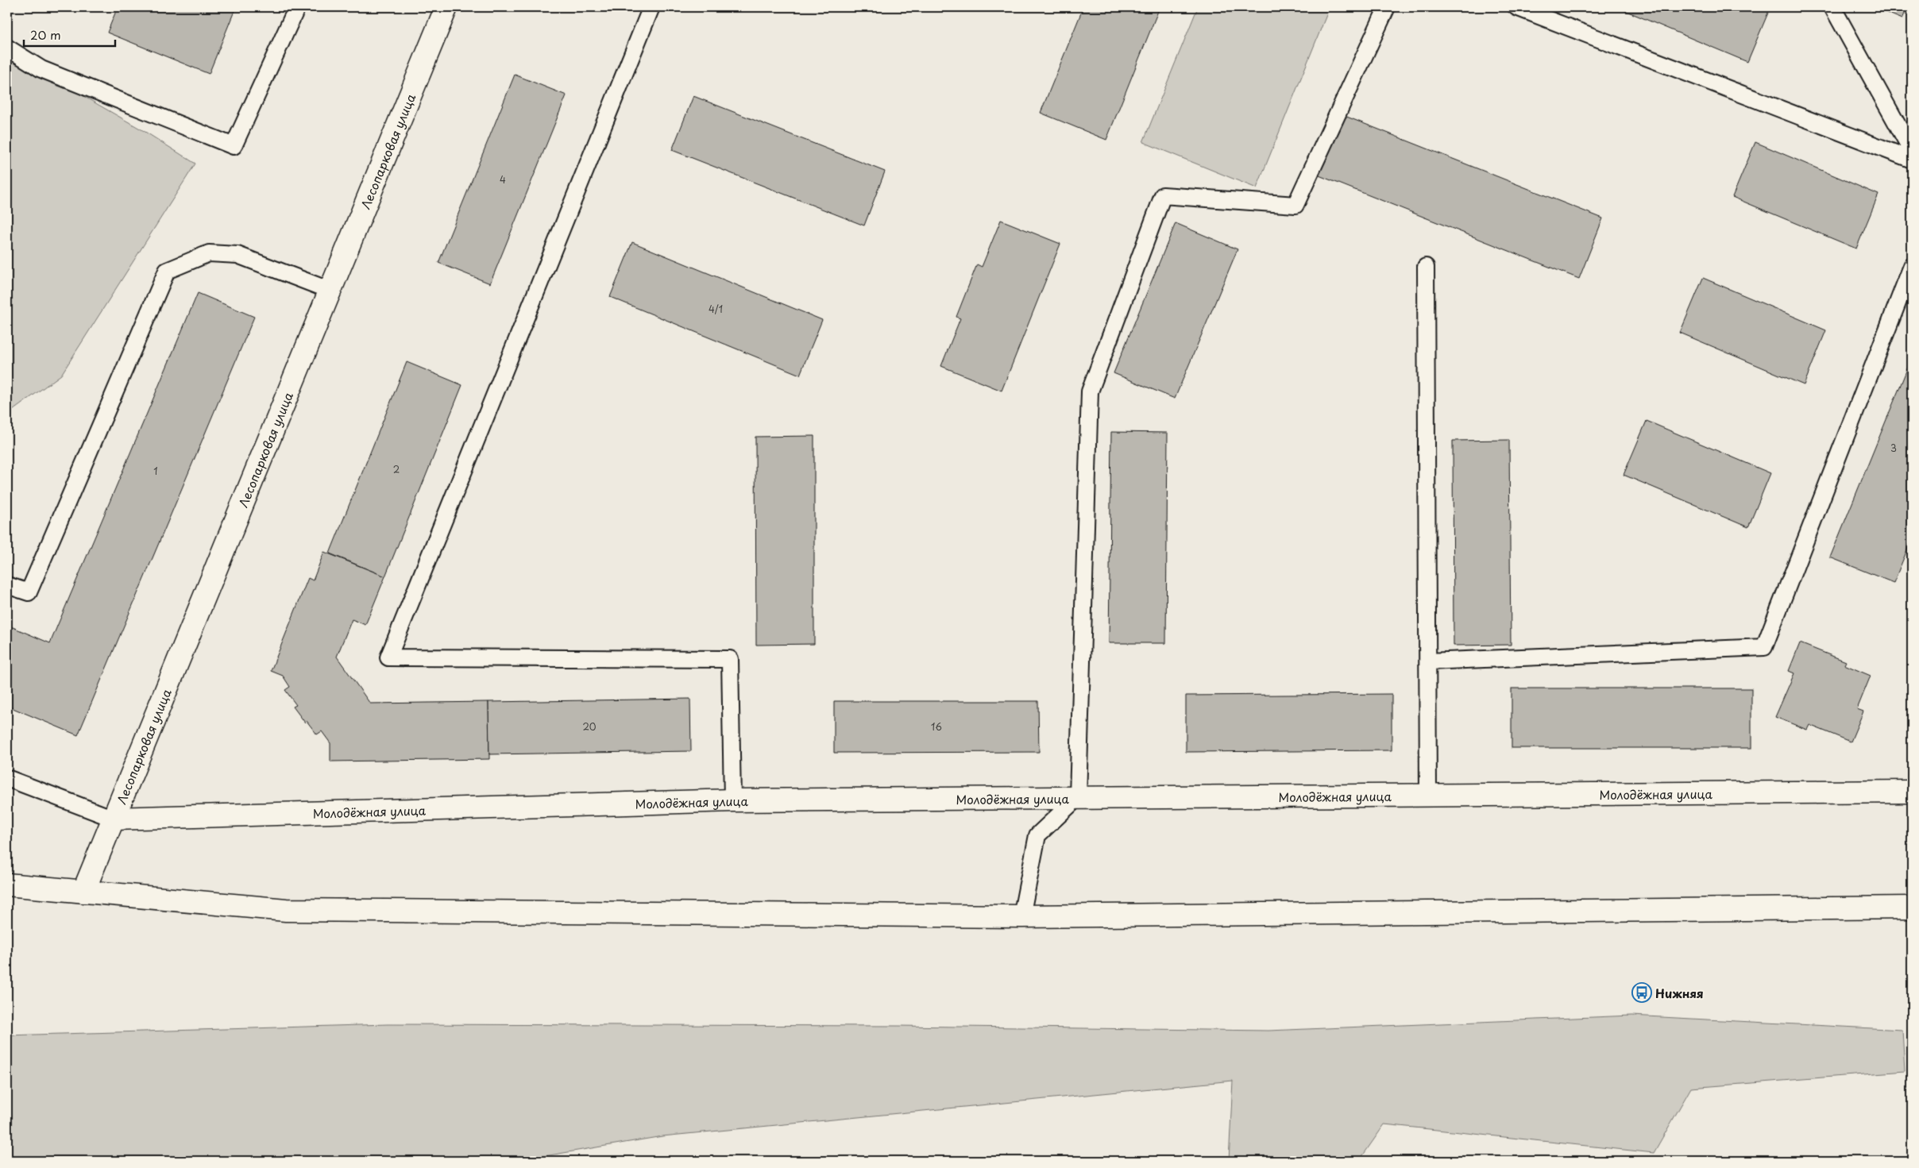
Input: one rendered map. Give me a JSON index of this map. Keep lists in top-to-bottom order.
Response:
{
  "streets": {
    "street": ["Лесопарковая улица", "Молодёжная улица"]
  },
  "crossings": [
    ["Лесопарковая улица", "Молодёжная улица"]
  ],
  "places": {
    "bus stop": ["Нижняя"]
  },
  "house_numbers": [
    "4",
    "4/1",
    "3",
    "2",
    "1",
    "20",
    "16"
  ],
  "scale_bar": "20 m"
}
